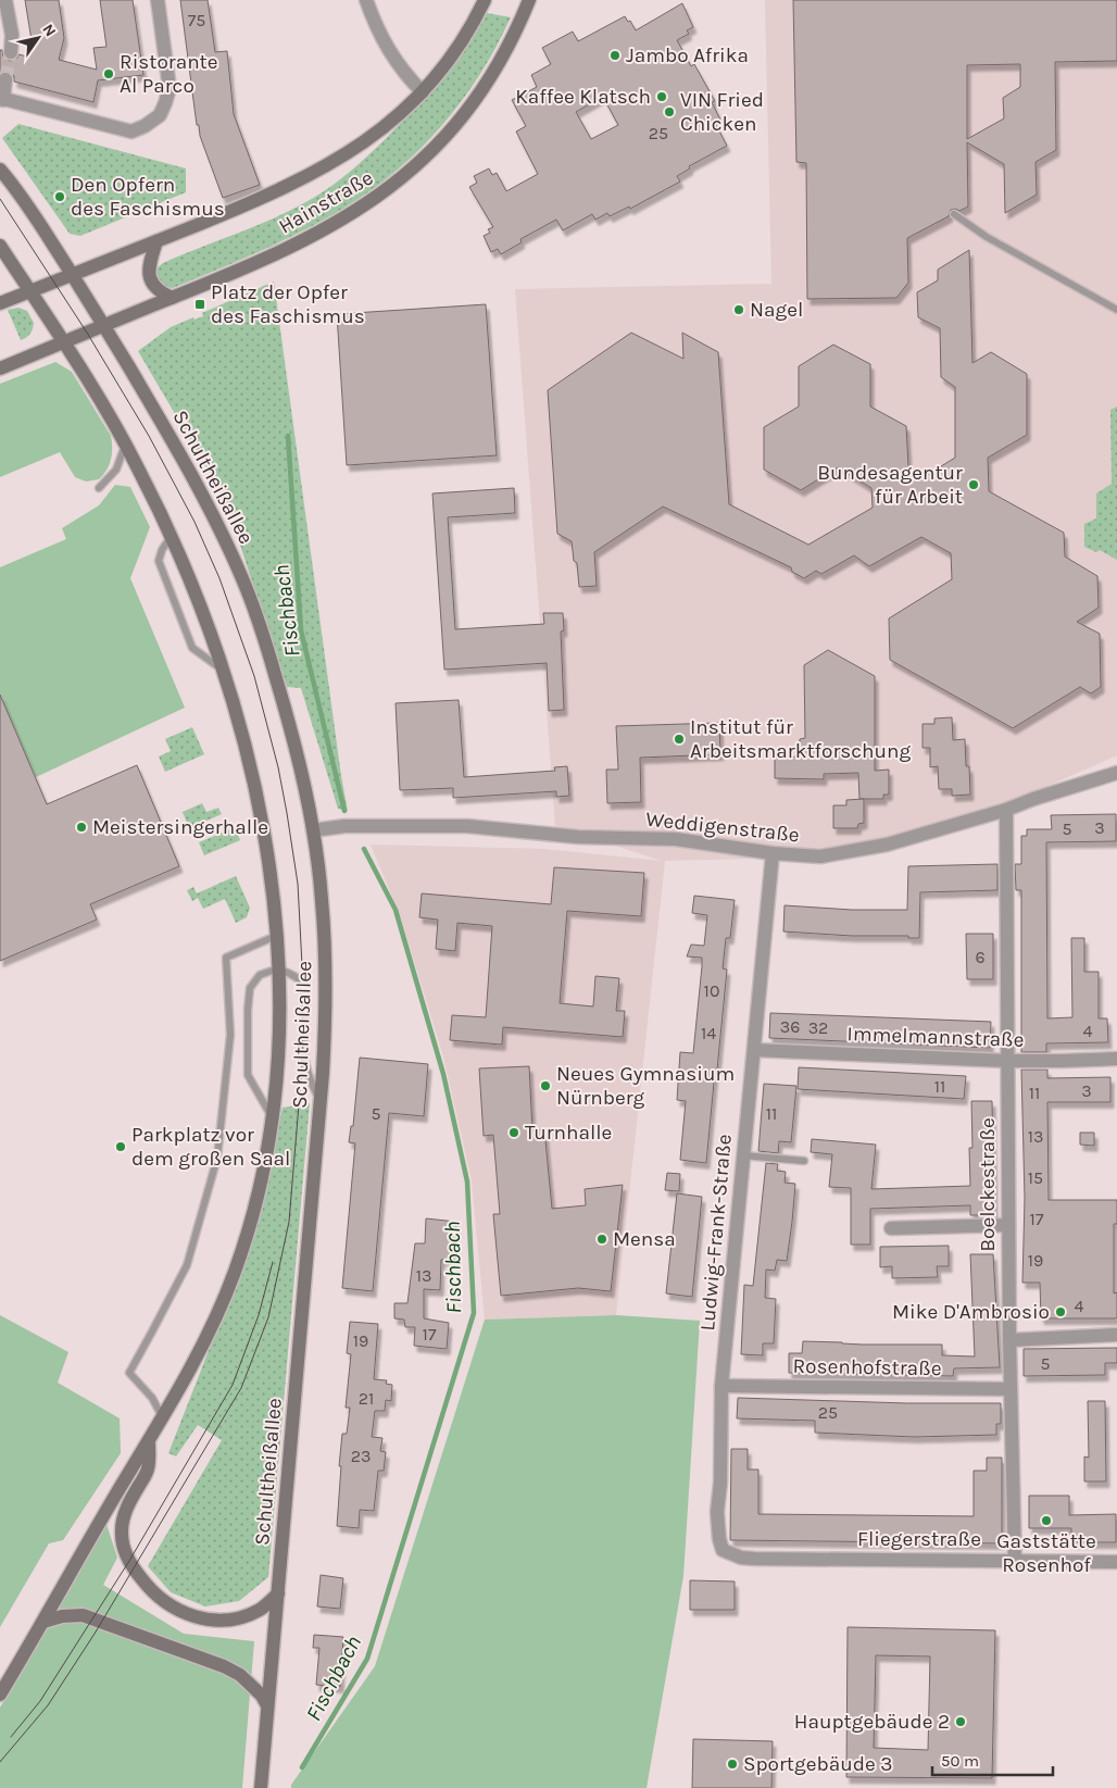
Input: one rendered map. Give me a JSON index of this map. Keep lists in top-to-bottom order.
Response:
{
  "streets": {
    "main road": ["Hainstraße", "Schultheißallee"],
    "street": [
      "Weddigenstraße",
      "Immelmannstraße",
      "Boelckestraße",
      "Ludwig-Frank-Straße",
      "Rosenhofstraße",
      "Fliegerstraße"
    ]
  },
  "crossings": [
    ["Hainstraße", "Schultheißallee"],
    ["Schultheißallee", "Weddigenstraße"],
    ["Weddigenstraße", "Boelckestraße"],
    ["Weddigenstraße", "Ludwig-Frank-Straße"],
    ["Immelmannstraße", "Boelckestraße"],
    ["Immelmannstraße", "Ludwig-Frank-Straße"],
    ["Boelckestraße", "Rosenhofstraße"],
    ["Boelckestraße", "Fliegerstraße"],
    ["Ludwig-Frank-Straße", "Rosenhofstraße"],
    ["Ludwig-Frank-Straße", "Fliegerstraße"]
  ],
  "water": ["Fischbach"],
  "places": {
    "other": [
      "Jambo Afrika",
      "Ristorante Al Parco",
      "Kaffee Klatsch",
      "VIN Fried Chicken",
      "Den Opfern des Faschismus",
      "Nagel",
      "Bundesagentur für Arbeit",
      "Institut für Arbeitsmarktforschung",
      "Meistersingerhalle",
      "Neues Gymnasium Nürnberg",
      "Turnhalle",
      "Parkplatz vor dem großen Saal",
      "Mensa",
      "Mike D'Ambrosio",
      "Gaststätte Rosenhof",
      "Hauptgebäude 2",
      "Sportgebäude 3"
    ],
    "transit": ["Platz der Opfer des Faschismus"]
  },
  "house_numbers": [
    "75",
    "25",
    "3",
    "5",
    "6",
    "10",
    "36",
    "32",
    "4",
    "14",
    "11",
    "3",
    "11",
    "5",
    "11",
    "13",
    "15",
    "17",
    "19",
    "13",
    "4",
    "17",
    "19",
    "5",
    "21",
    "25",
    "23"
  ],
  "scale_bar": "50 m",
  "north": "top right"
}
